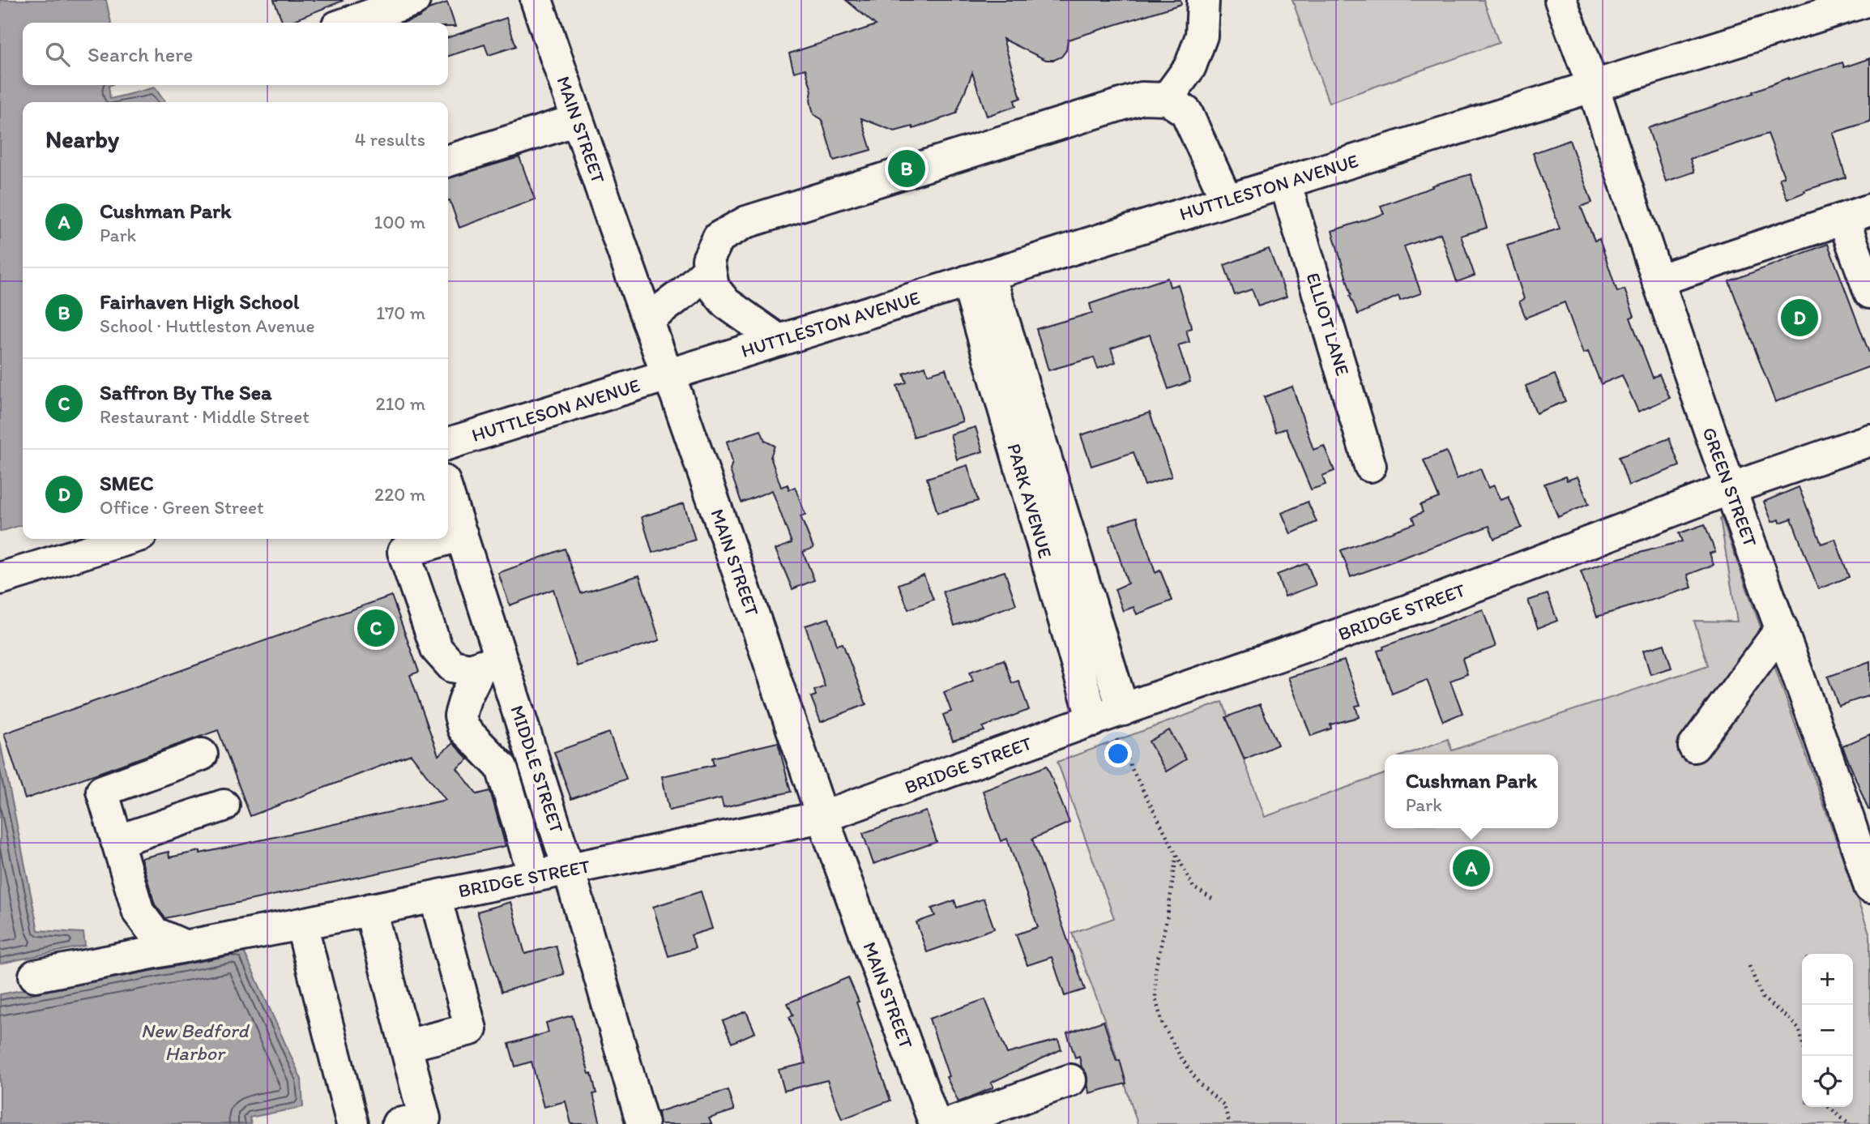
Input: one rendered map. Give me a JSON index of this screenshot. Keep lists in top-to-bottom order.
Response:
{
  "streets": {
    "main road": [
      "MAIN STREET",
      "HUTTLESTON AVENUE",
      "ELLIOT LANE",
      "HUTTLESON AVENUE",
      "GREEN STREET",
      "PARK AVENUE",
      "BRIDGE STREET",
      "MIDDLE STREET"
    ]
  },
  "crossings": [
    ["MAIN STREET", "HUTTLESTON AVENUE"],
    ["MAIN STREET", "HUTTLESON AVENUE"],
    ["MAIN STREET", "BRIDGE STREET"],
    ["HUTTLESTON AVENUE", "ELLIOT LANE"],
    ["HUTTLESTON AVENUE", "HUTTLESON AVENUE"],
    ["HUTTLESTON AVENUE", "GREEN STREET"],
    ["HUTTLESTON AVENUE", "PARK AVENUE"],
    ["GREEN STREET", "BRIDGE STREET"],
    ["PARK AVENUE", "BRIDGE STREET"],
    ["BRIDGE STREET", "MIDDLE STREET"]
  ],
  "water": ["New Bedford Harbor"],
  "page": {
    "search": "Search here",
    "heading": ["Nearby", "4 results"],
    "pins": [
      "B",
      "D",
      "C",
      "A"
    ],
    "list": [
      {
        "mark": "A",
        "name": "Cushman Park",
        "note": "Park",
        "value": "100 m"
      },
      {
        "mark": "B",
        "name": "Fairhaven High School",
        "note": "School · Huttleston Avenue",
        "value": "170 m"
      },
      {
        "mark": "C",
        "name": "Saffron By The Sea",
        "note": "Restaurant · Middle Street",
        "value": "210 m"
      },
      {
        "mark": "D",
        "name": "SMEC",
        "note": "Office · Green Street",
        "value": "220 m"
      }
    ],
    "popup": ["Cushman Park", "Park"],
    "map_buttons": ["+", "−"]
  }
}
